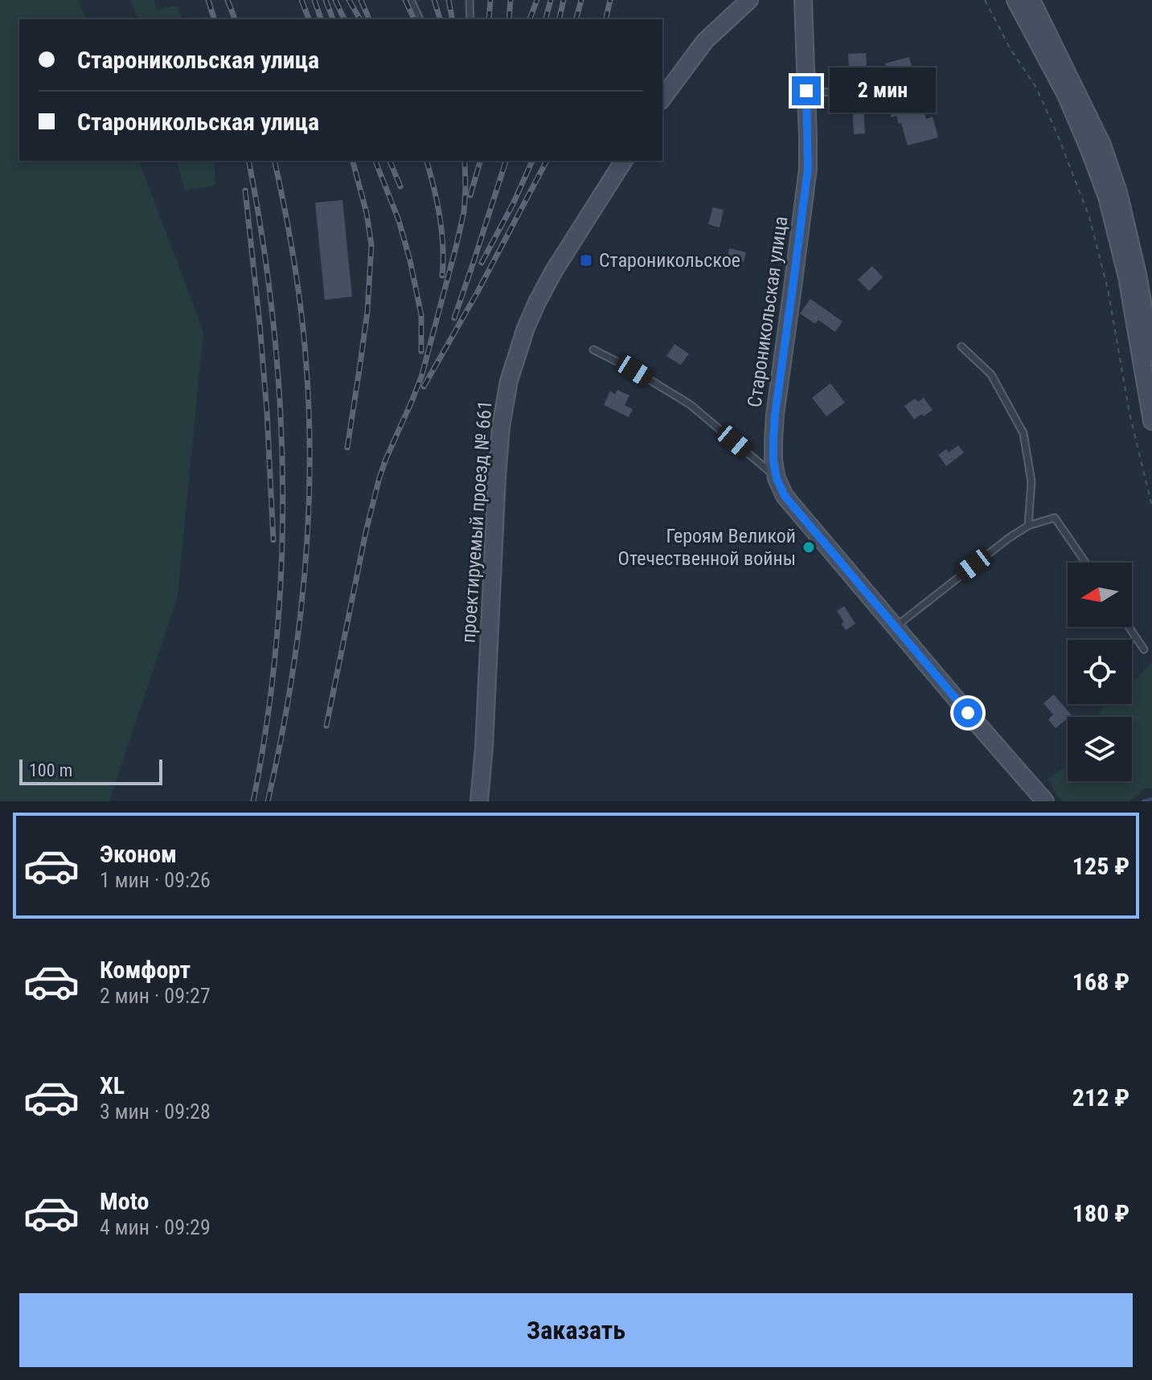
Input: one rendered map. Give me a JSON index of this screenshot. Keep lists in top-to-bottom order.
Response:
{
  "streets": {
    "main road": ["Староникольская улица", "проектируемый проезд № 661"]
  },
  "places": {
    "transit": ["Староникольское"],
    "other": ["Героям Великой Отечественной войны"]
  },
  "scale_bar": "100 m",
  "north": "left",
  "page": {
    "banner": ["Староникольская улица", "Староникольская улица"],
    "bubble": "2 мин",
    "scale": "100 m",
    "list": [
      {
        "name": "Эконом",
        "note": "1 мин · 09:26",
        "value": "125 ₽"
      },
      {
        "name": "Комфорт",
        "note": "2 мин · 09:27",
        "value": "168 ₽"
      },
      {
        "name": "XL",
        "note": "3 мин · 09:28",
        "value": "212 ₽"
      },
      {
        "name": "Moto",
        "note": "4 мин · 09:29",
        "value": "180 ₽"
      }
    ],
    "buttons": "Заказать"
  }
}
